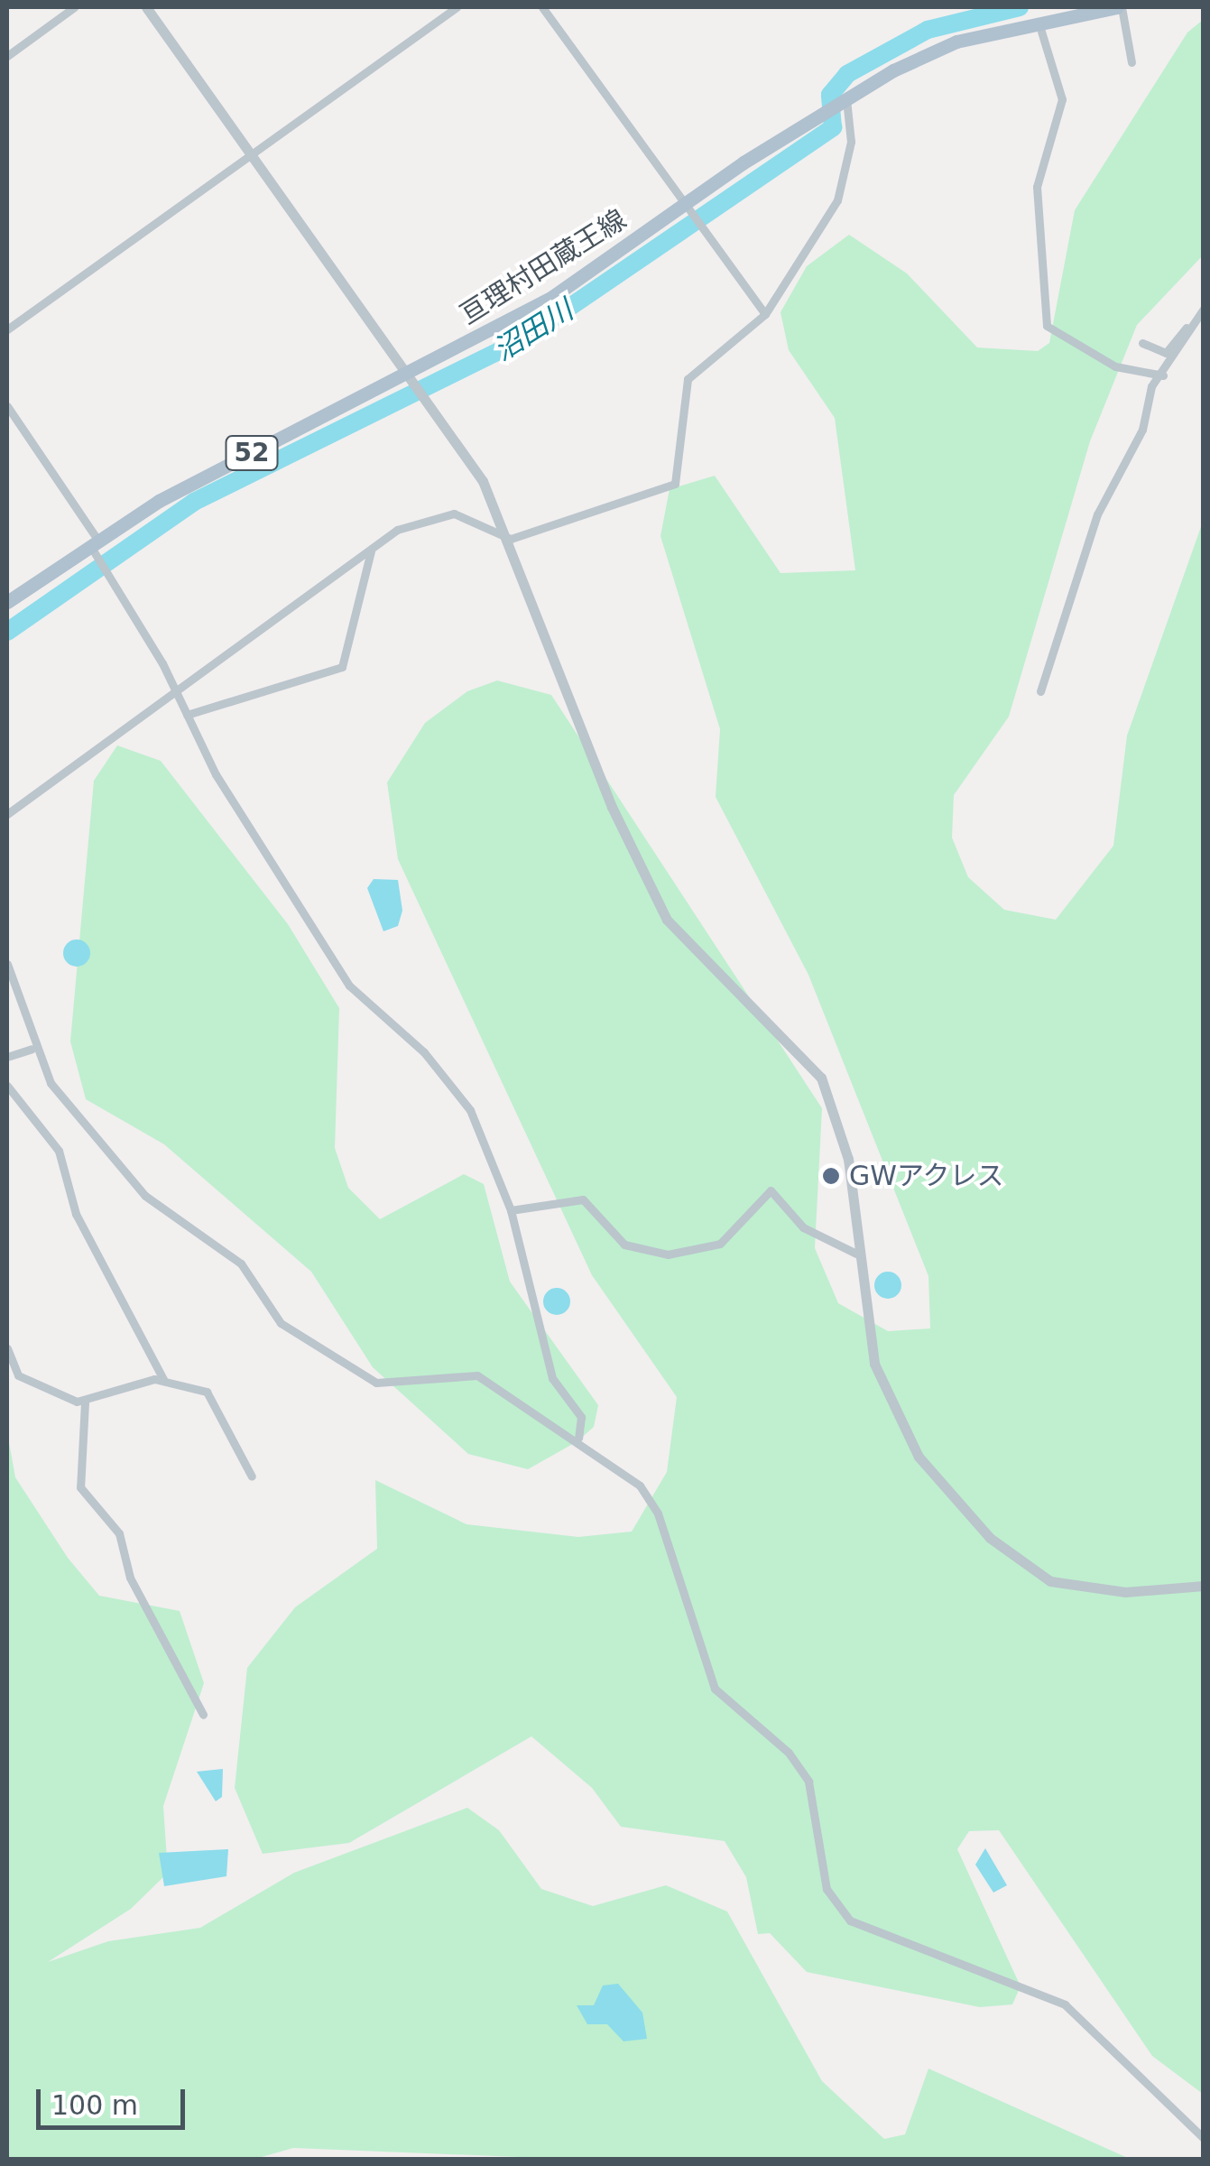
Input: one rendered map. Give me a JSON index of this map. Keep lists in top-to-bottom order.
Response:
{
  "streets": {
    "main road": ["亘理村田蔵王線", "52"]
  },
  "water": ["沼田川"],
  "places": ["GWアクレス"],
  "scale_bar": "100 m"
}
